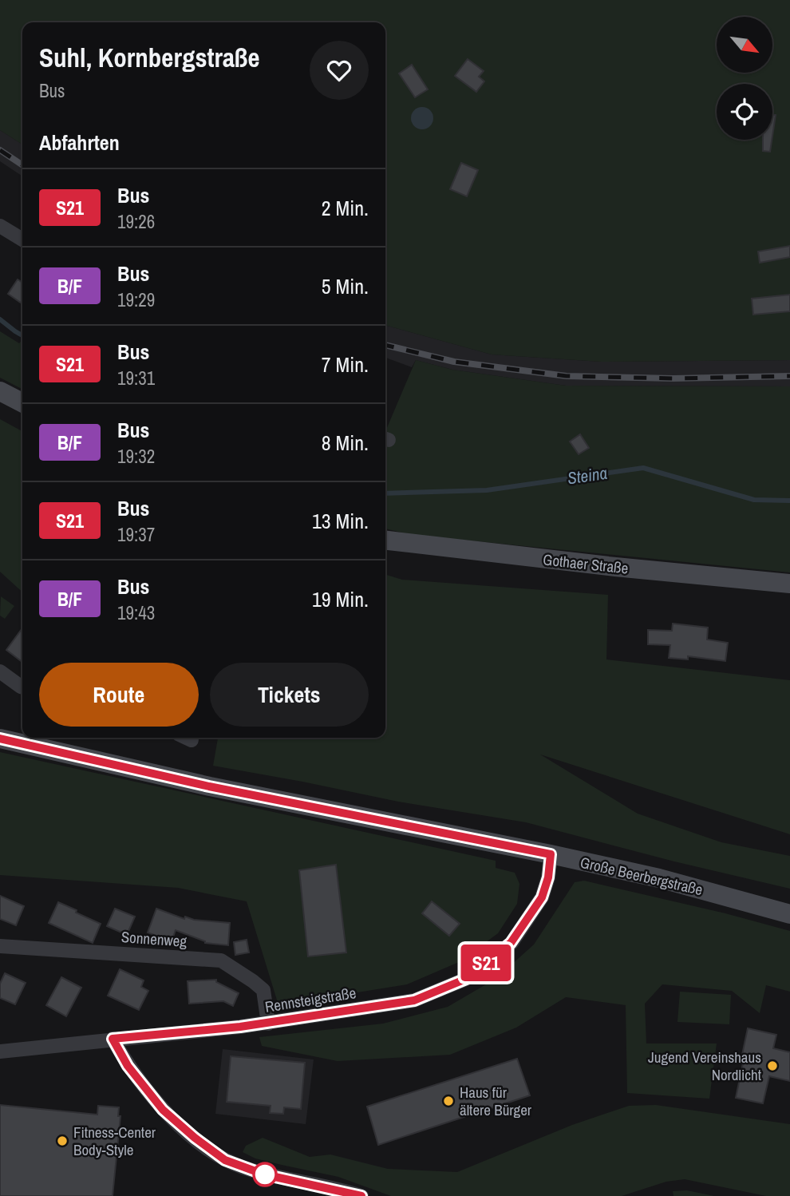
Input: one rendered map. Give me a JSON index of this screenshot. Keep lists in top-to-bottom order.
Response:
{
  "streets": {
    "street": [
      "Gothaer Straße",
      "Große Beerbergstraße",
      "Sonnenweg",
      "Rennsteigstraße"
    ]
  },
  "crossings": [
    ["Große Beerbergstraße", "Rennsteigstraße"],
    ["Sonnenweg", "Rennsteigstraße"]
  ],
  "water": ["Steina"],
  "places": ["Jugend Vereinshaus Nordlicht", "Haus für ältere Bürger", "Fitness-Center Body-Style"],
  "lines": ["bus line S21"],
  "north": "bottom right",
  "page": {
    "on_map": "S21",
    "heading": [
      ["Suhl, Kornbergstraße", "Bus"],
      "Abfahrten"
    ],
    "list": [
      {
        "mark": "S21",
        "name": "Bus",
        "note": "19:26",
        "value": "2 Min."
      },
      {
        "mark": "B/F",
        "name": "Bus",
        "note": "19:29",
        "value": "5 Min."
      },
      {
        "mark": "S21",
        "name": "Bus",
        "note": "19:31",
        "value": "7 Min."
      },
      {
        "mark": "B/F",
        "name": "Bus",
        "note": "19:32",
        "value": "8 Min."
      },
      {
        "mark": "S21",
        "name": "Bus",
        "note": "19:37",
        "value": "13 Min."
      },
      {
        "mark": "B/F",
        "name": "Bus",
        "note": "19:43",
        "value": "19 Min."
      }
    ],
    "buttons": ["Route", "Tickets"]
  }
}
